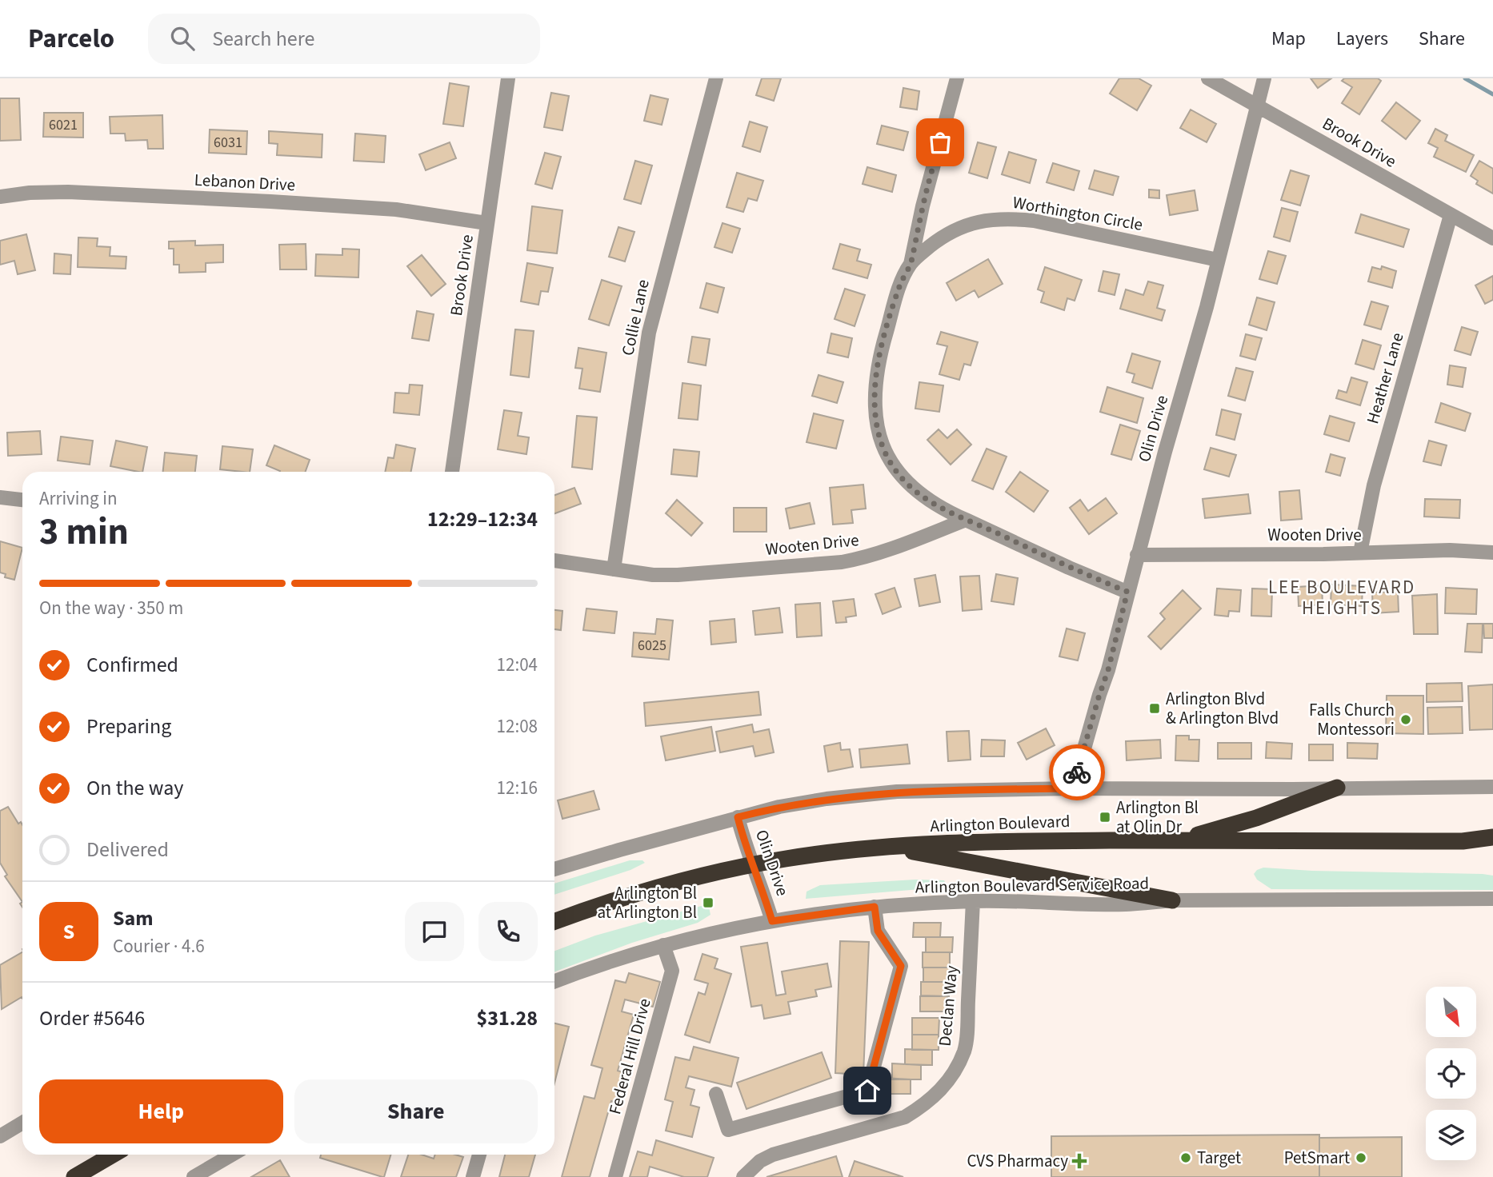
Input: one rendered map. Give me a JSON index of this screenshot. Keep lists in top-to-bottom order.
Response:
{
  "streets": {
    "highway": ["Arlington Boulevard"],
    "street": [
      "Brook Drive",
      "Lebanon Drive",
      "Worthington Circle",
      "Collie Lane",
      "Heather Lane",
      "Olin Drive",
      "Wooten Drive",
      "Arlington Boulevard Service Road",
      "Declan Way",
      "Federal Hill Drive"
    ]
  },
  "crossings": [
    ["Brook Drive", "Lebanon Drive"],
    ["Brook Drive", "Heather Lane"],
    ["Brook Drive", "Olin Drive"],
    ["Worthington Circle", "Olin Drive"],
    ["Worthington Circle", "Wooten Drive"],
    ["Collie Lane", "Wooten Drive"],
    ["Heather Lane", "Wooten Drive"],
    ["Olin Drive", "Wooten Drive"],
    ["Olin Drive", "Arlington Boulevard"],
    ["Olin Drive", "Arlington Boulevard Service Road"],
    ["Arlington Boulevard Service Road", "Declan Way"],
    ["Arlington Boulevard Service Road", "Federal Hill Drive"]
  ],
  "districts": ["LEE BOULEVARD HEIGHTS"],
  "places": {
    "transit": ["Arlington Blvd & Arlington Blvd", "Arlington Bl at Olin Dr", "Arlington Bl at Arlington Bl"],
    "other": ["Falls Church Montessori", "Target", "PetSmart"],
    "health": ["CVS Pharmacy"]
  },
  "house_numbers": ["6021", "6031", "6025"],
  "north": "bottom right",
  "page": {
    "header": "Parcelo",
    "search": "Search here",
    "nav": ["Map", "Layers", "Share"],
    "heading": ["3 min", "Arriving in", "12:29–12:34"],
    "panel": [
      "Sam",
      "Courier · 4.6",
      "Order #5646",
      "$31.28"
    ],
    "bar": "On the way · 350 m",
    "list": [
      ["Confirmed", "12:04"],
      ["Preparing", "12:08"],
      ["On the way", "12:16"],
      "Delivered"
    ],
    "round": "S",
    "buttons": ["Help", "Share"]
  }
}
